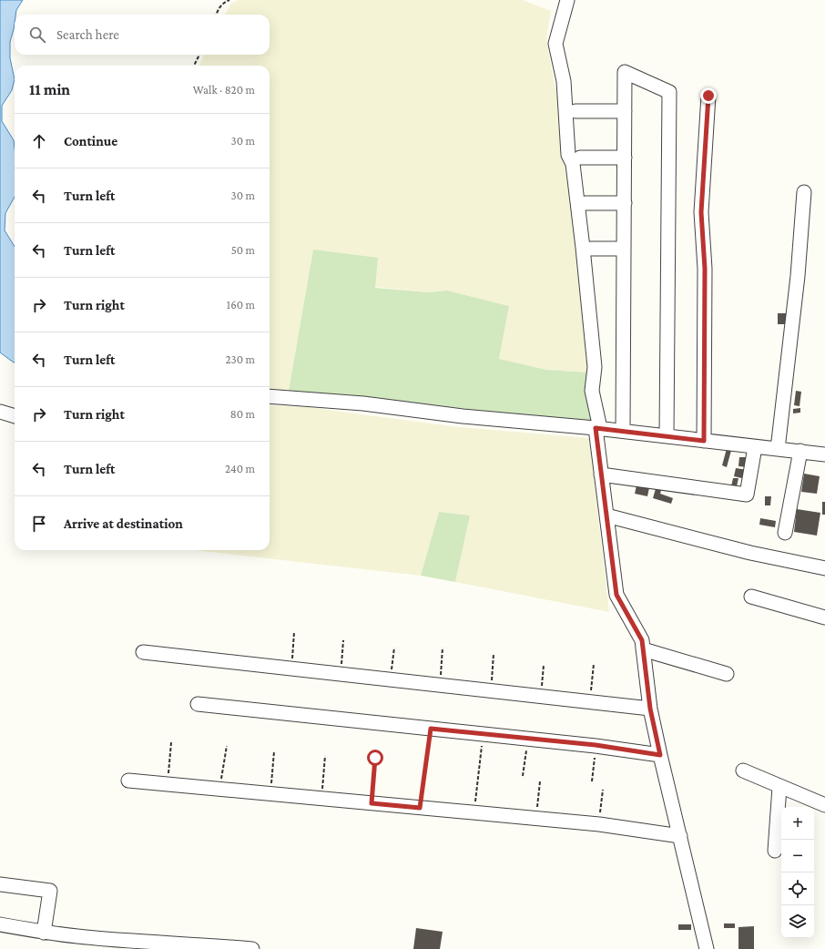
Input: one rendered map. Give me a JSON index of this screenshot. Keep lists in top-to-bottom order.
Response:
{
  "page": {
    "search": "Search here",
    "heading": ["11 min", "Walk · 820 m"],
    "list": [
      ["Continue", "30 m"],
      ["Turn left", "30 m"],
      ["Turn left", "50 m"],
      ["Turn right", "160 m"],
      ["Turn left", "230 m"],
      ["Turn right", "80 m"],
      ["Turn left", "240 m"],
      "Arrive at destination"
    ],
    "map_buttons": ["+", "−"]
  }
}
